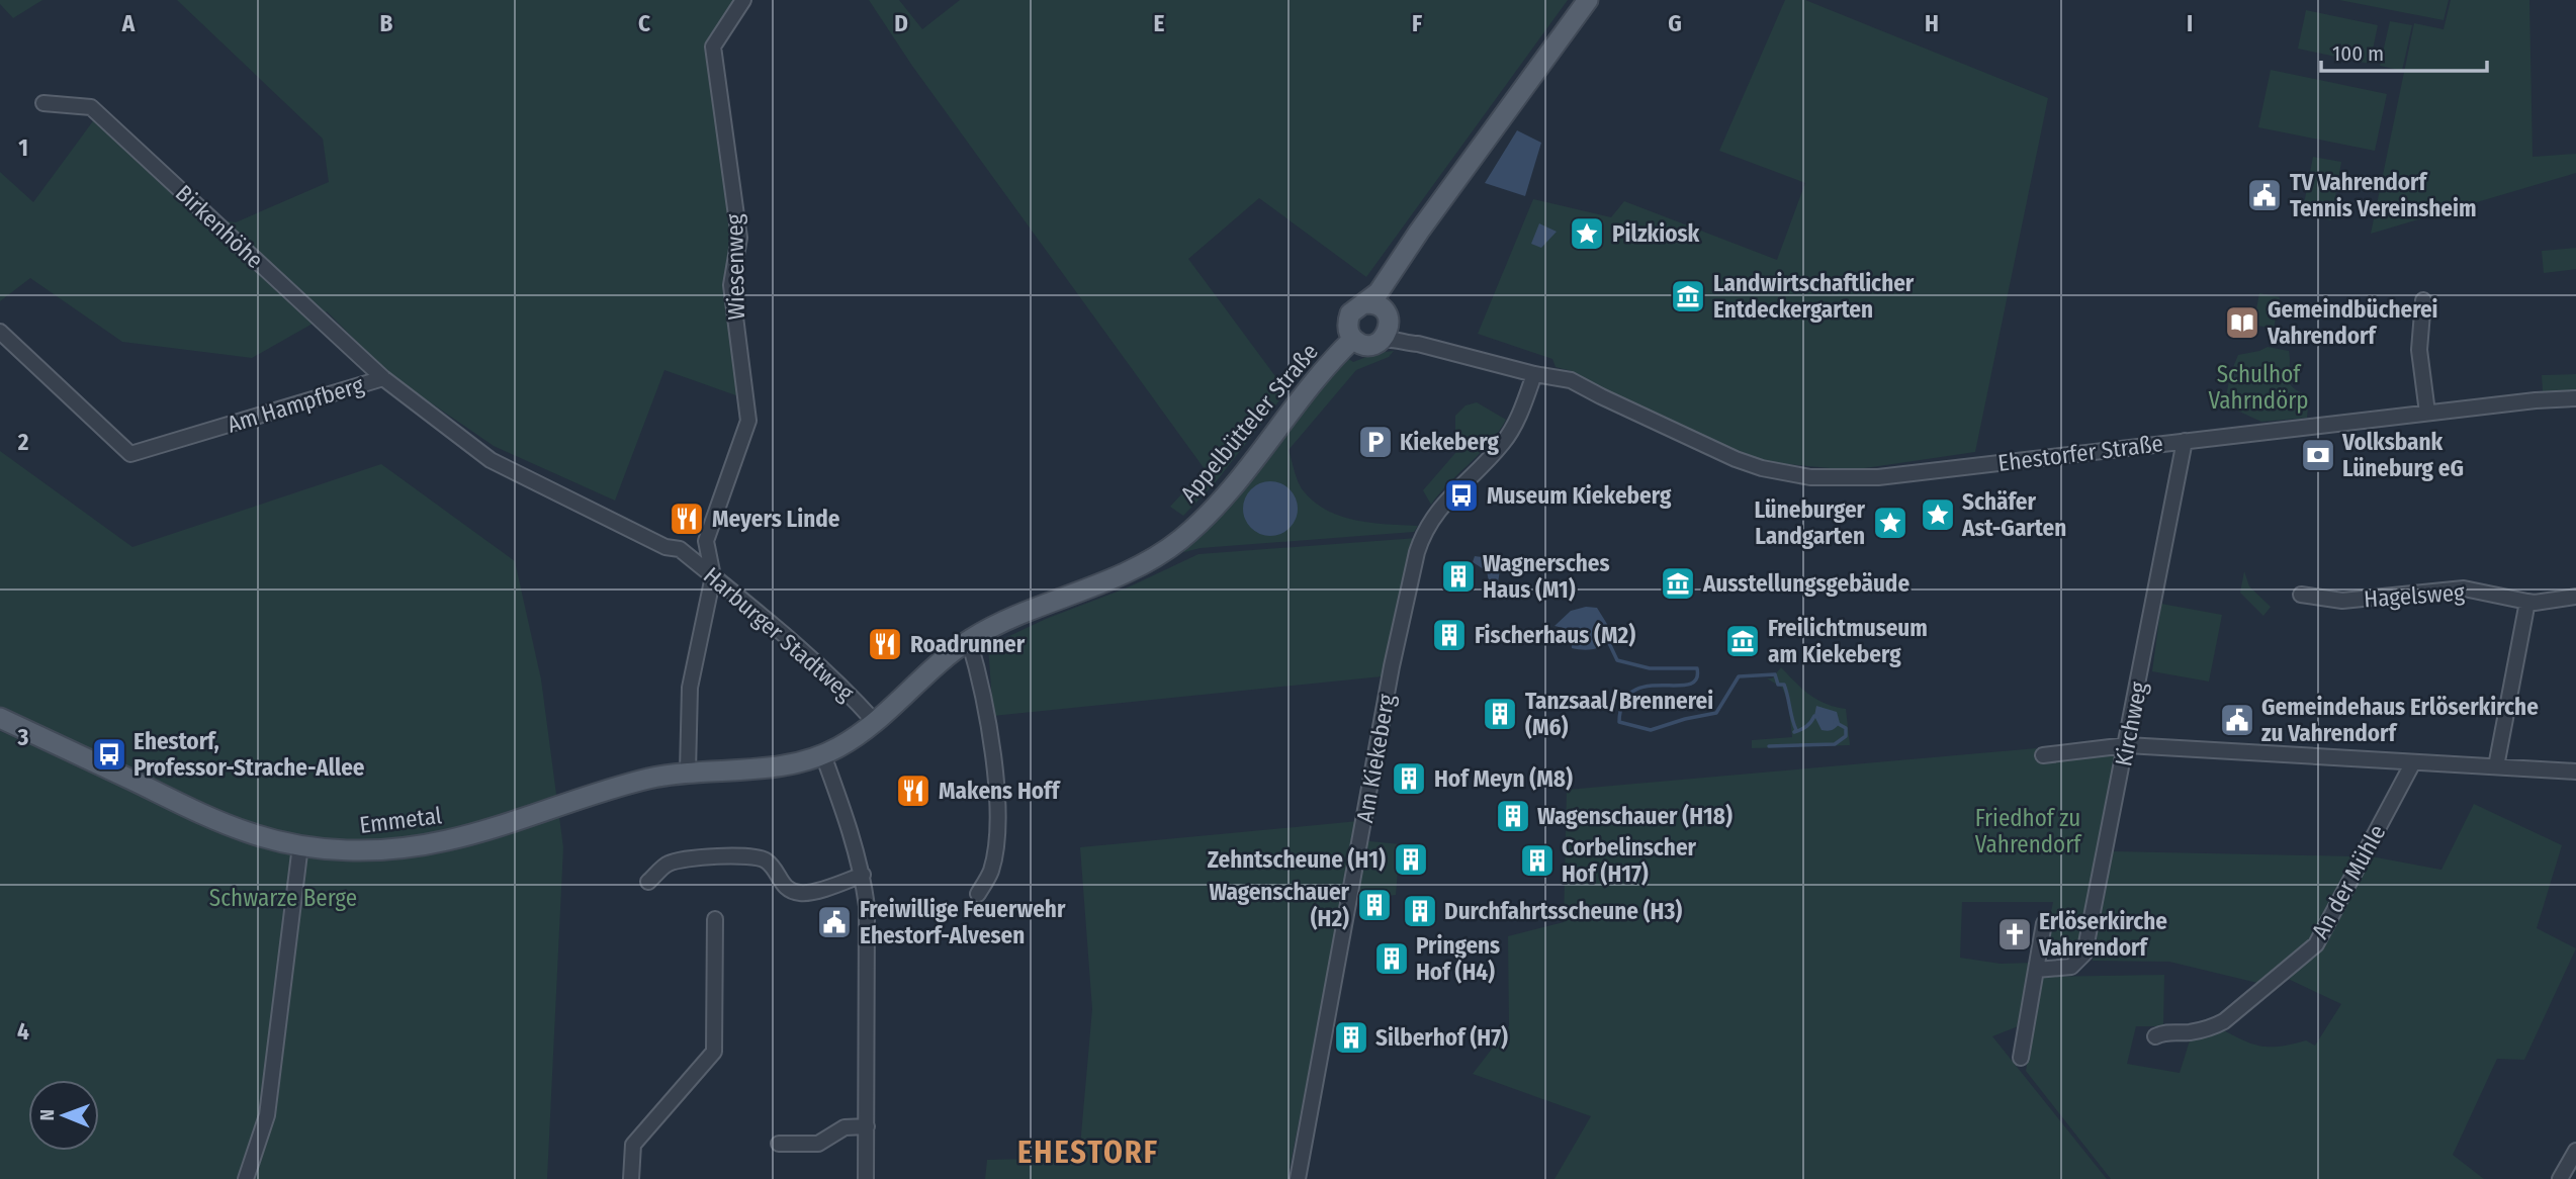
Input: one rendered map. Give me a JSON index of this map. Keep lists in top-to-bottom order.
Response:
{
  "streets": {
    "main road": ["Appelbütteler Straße", "Emmetal"],
    "street": [
      "Birkenhöhe",
      "Wiesenweg",
      "Am Hampfberg",
      "Ehestorfer Straße",
      "Hagelsweg",
      "Harburger Stadtweg",
      "Kirchweg",
      "Am Kiekeberg",
      "An der Mühle"
    ]
  },
  "crossings": [
    ["Birkenhöhe", "Am Hampfberg"],
    ["Wiesenweg", "Harburger Stadtweg"],
    ["Am Hampfberg", "Harburger Stadtweg"],
    ["Appelbütteler Straße", "Ehestorfer Straße"],
    ["Appelbütteler Straße", "Harburger Stadtweg"],
    ["Appelbütteler Straße", "Emmetal"],
    ["Ehestorfer Straße", "Kirchweg"],
    ["Ehestorfer Straße", "Am Kiekeberg"]
  ],
  "districts": ["EHESTORF"],
  "parks": ["Schulhof Vahrndörp", "Friedhof zu Vahrendorf", "Schwarze Berge"],
  "places": {
    "public building": ["TV Vahrendorf Tennis Vereinsheim", "Gemeindehaus Erlöserkirche zu Vahrendorf", "Freiwillige Feuerwehr Ehestorf-Alvesen"],
    "place": ["Pilzkiosk", "Schäfer Ast-Garten", "Lüneburger Landgarten"],
    "museum": ["Landwirtschaftlicher Entdeckergarten", "Ausstellungsgebäude", "Freilichtmuseum am Kiekeberg"],
    "library": ["Gemeindbücherei Vahrendorf"],
    "parking": ["Kiekeberg"],
    "bank": ["Volksbank Lüneburg eG"],
    "bus stop": ["Museum Kiekeberg", "Ehestorf, Professor-Strache-Allee"],
    "restaurant": ["Meyers Linde", "Roadrunner", "Makens Hoff"],
    "building": [
      "Wagnersches Haus (M1)",
      "Fischerhaus (M2)",
      "Tanzsaal/Brennerei (M6)",
      "Hof Meyn (M8)",
      "Wagenschauer (H18)",
      "Zehntscheune (H1)",
      "Corbelinscher Hof (H17)",
      "Wagenschauer (H2)",
      "Durchfahrtsscheune (H3)",
      "Pringens Hof (H4)",
      "Silberhof (H7)"
    ],
    "church": ["Erlöserkirche Vahrendorf"]
  },
  "scale_bar": "100 m",
  "north": "left",
  "grid": {
    "columns": [
      "A",
      "B",
      "C",
      "D",
      "E",
      "F",
      "G",
      "H",
      "I"
    ],
    "rows": [
      "1",
      "2",
      "3",
      "4"
    ]
  }
}
